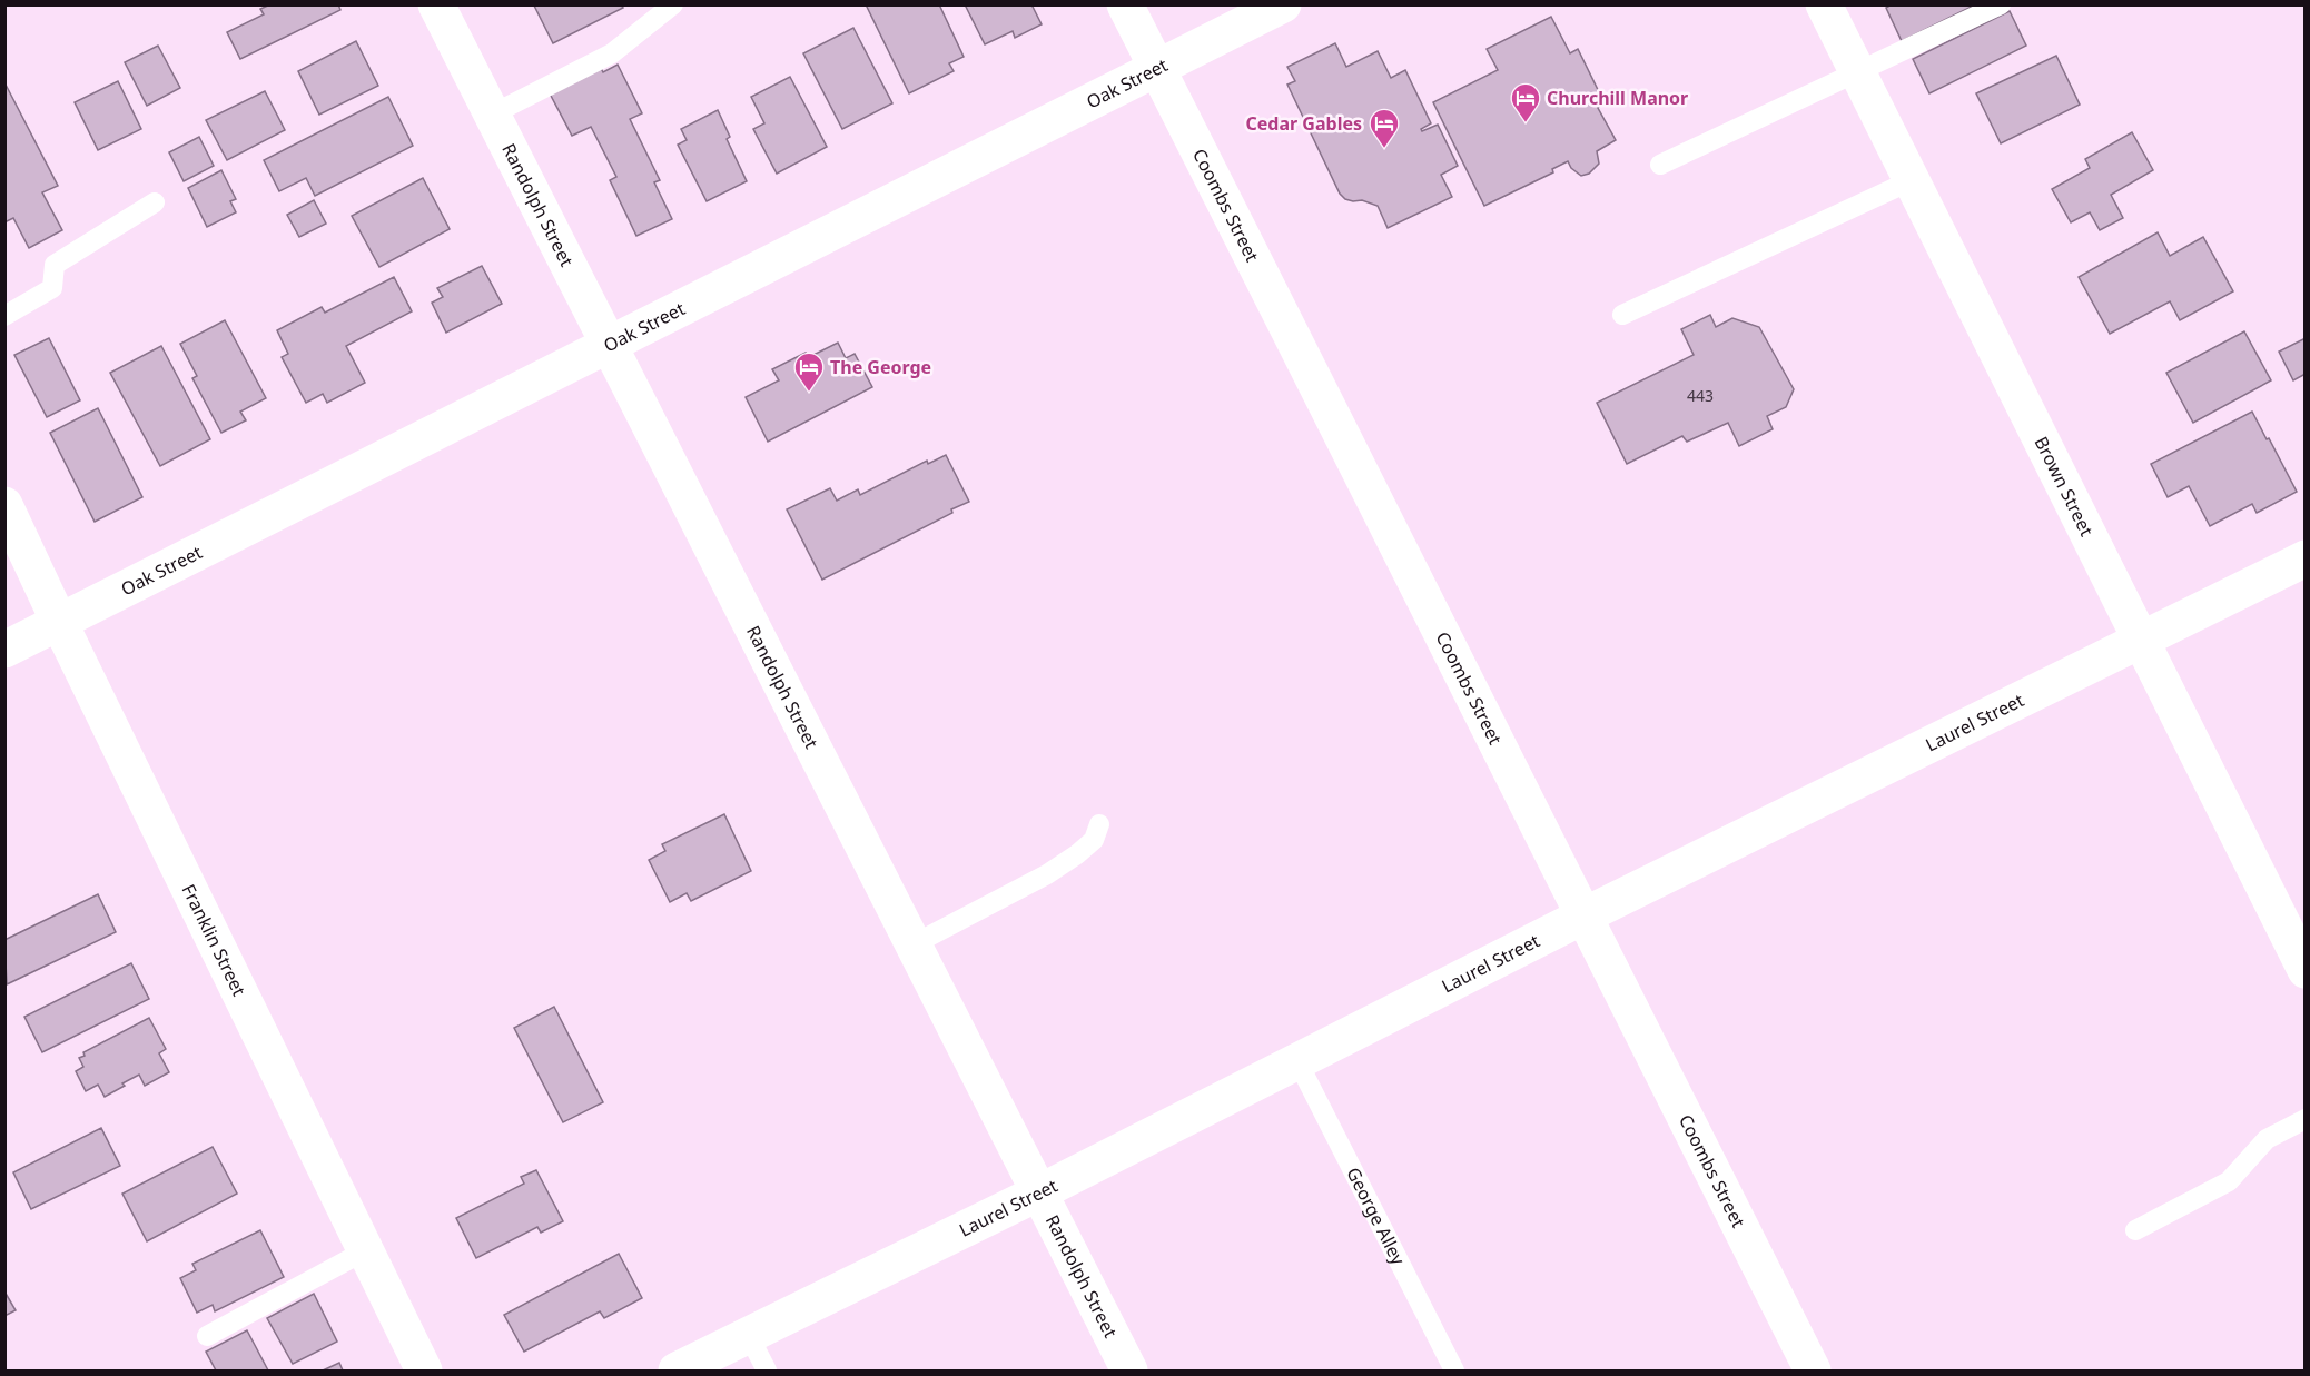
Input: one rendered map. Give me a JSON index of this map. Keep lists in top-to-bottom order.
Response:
{
  "streets": {
    "street": [
      "Oak Street",
      "Coombs Street",
      "Randolph Street",
      "Brown Street",
      "Laurel Street",
      "Franklin Street"
    ],
    "lane": ["George Alley"]
  },
  "crossings": [
    ["Oak Street", "Coombs Street"],
    ["Oak Street", "Randolph Street"],
    ["Oak Street", "Franklin Street"],
    ["Coombs Street", "Laurel Street"],
    ["Randolph Street", "Laurel Street"],
    ["Brown Street", "Laurel Street"],
    ["Laurel Street", "George Alley"]
  ],
  "places": {
    "hotel": ["Churchill Manor", "Cedar Gables", "The George"]
  },
  "house_numbers": ["443"]
}
